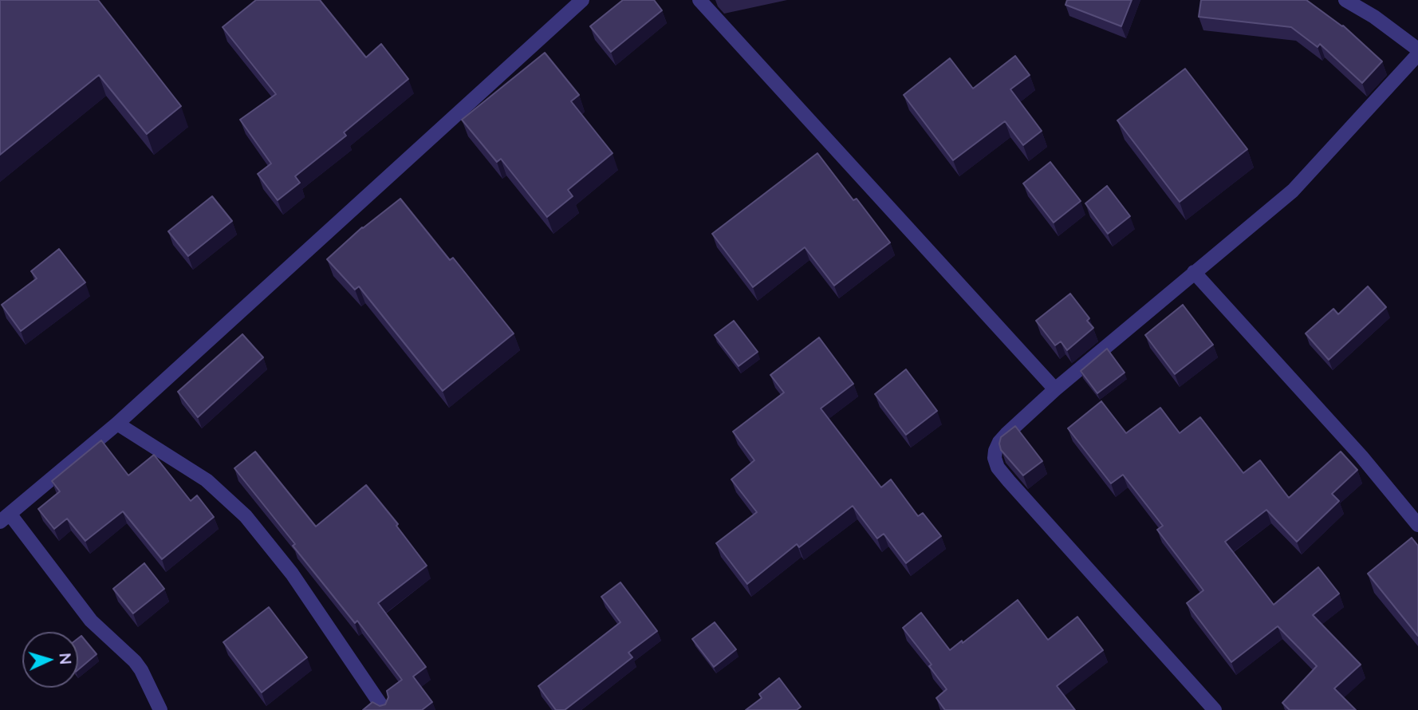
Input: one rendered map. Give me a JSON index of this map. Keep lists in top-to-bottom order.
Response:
{
  "north": "right"
}
